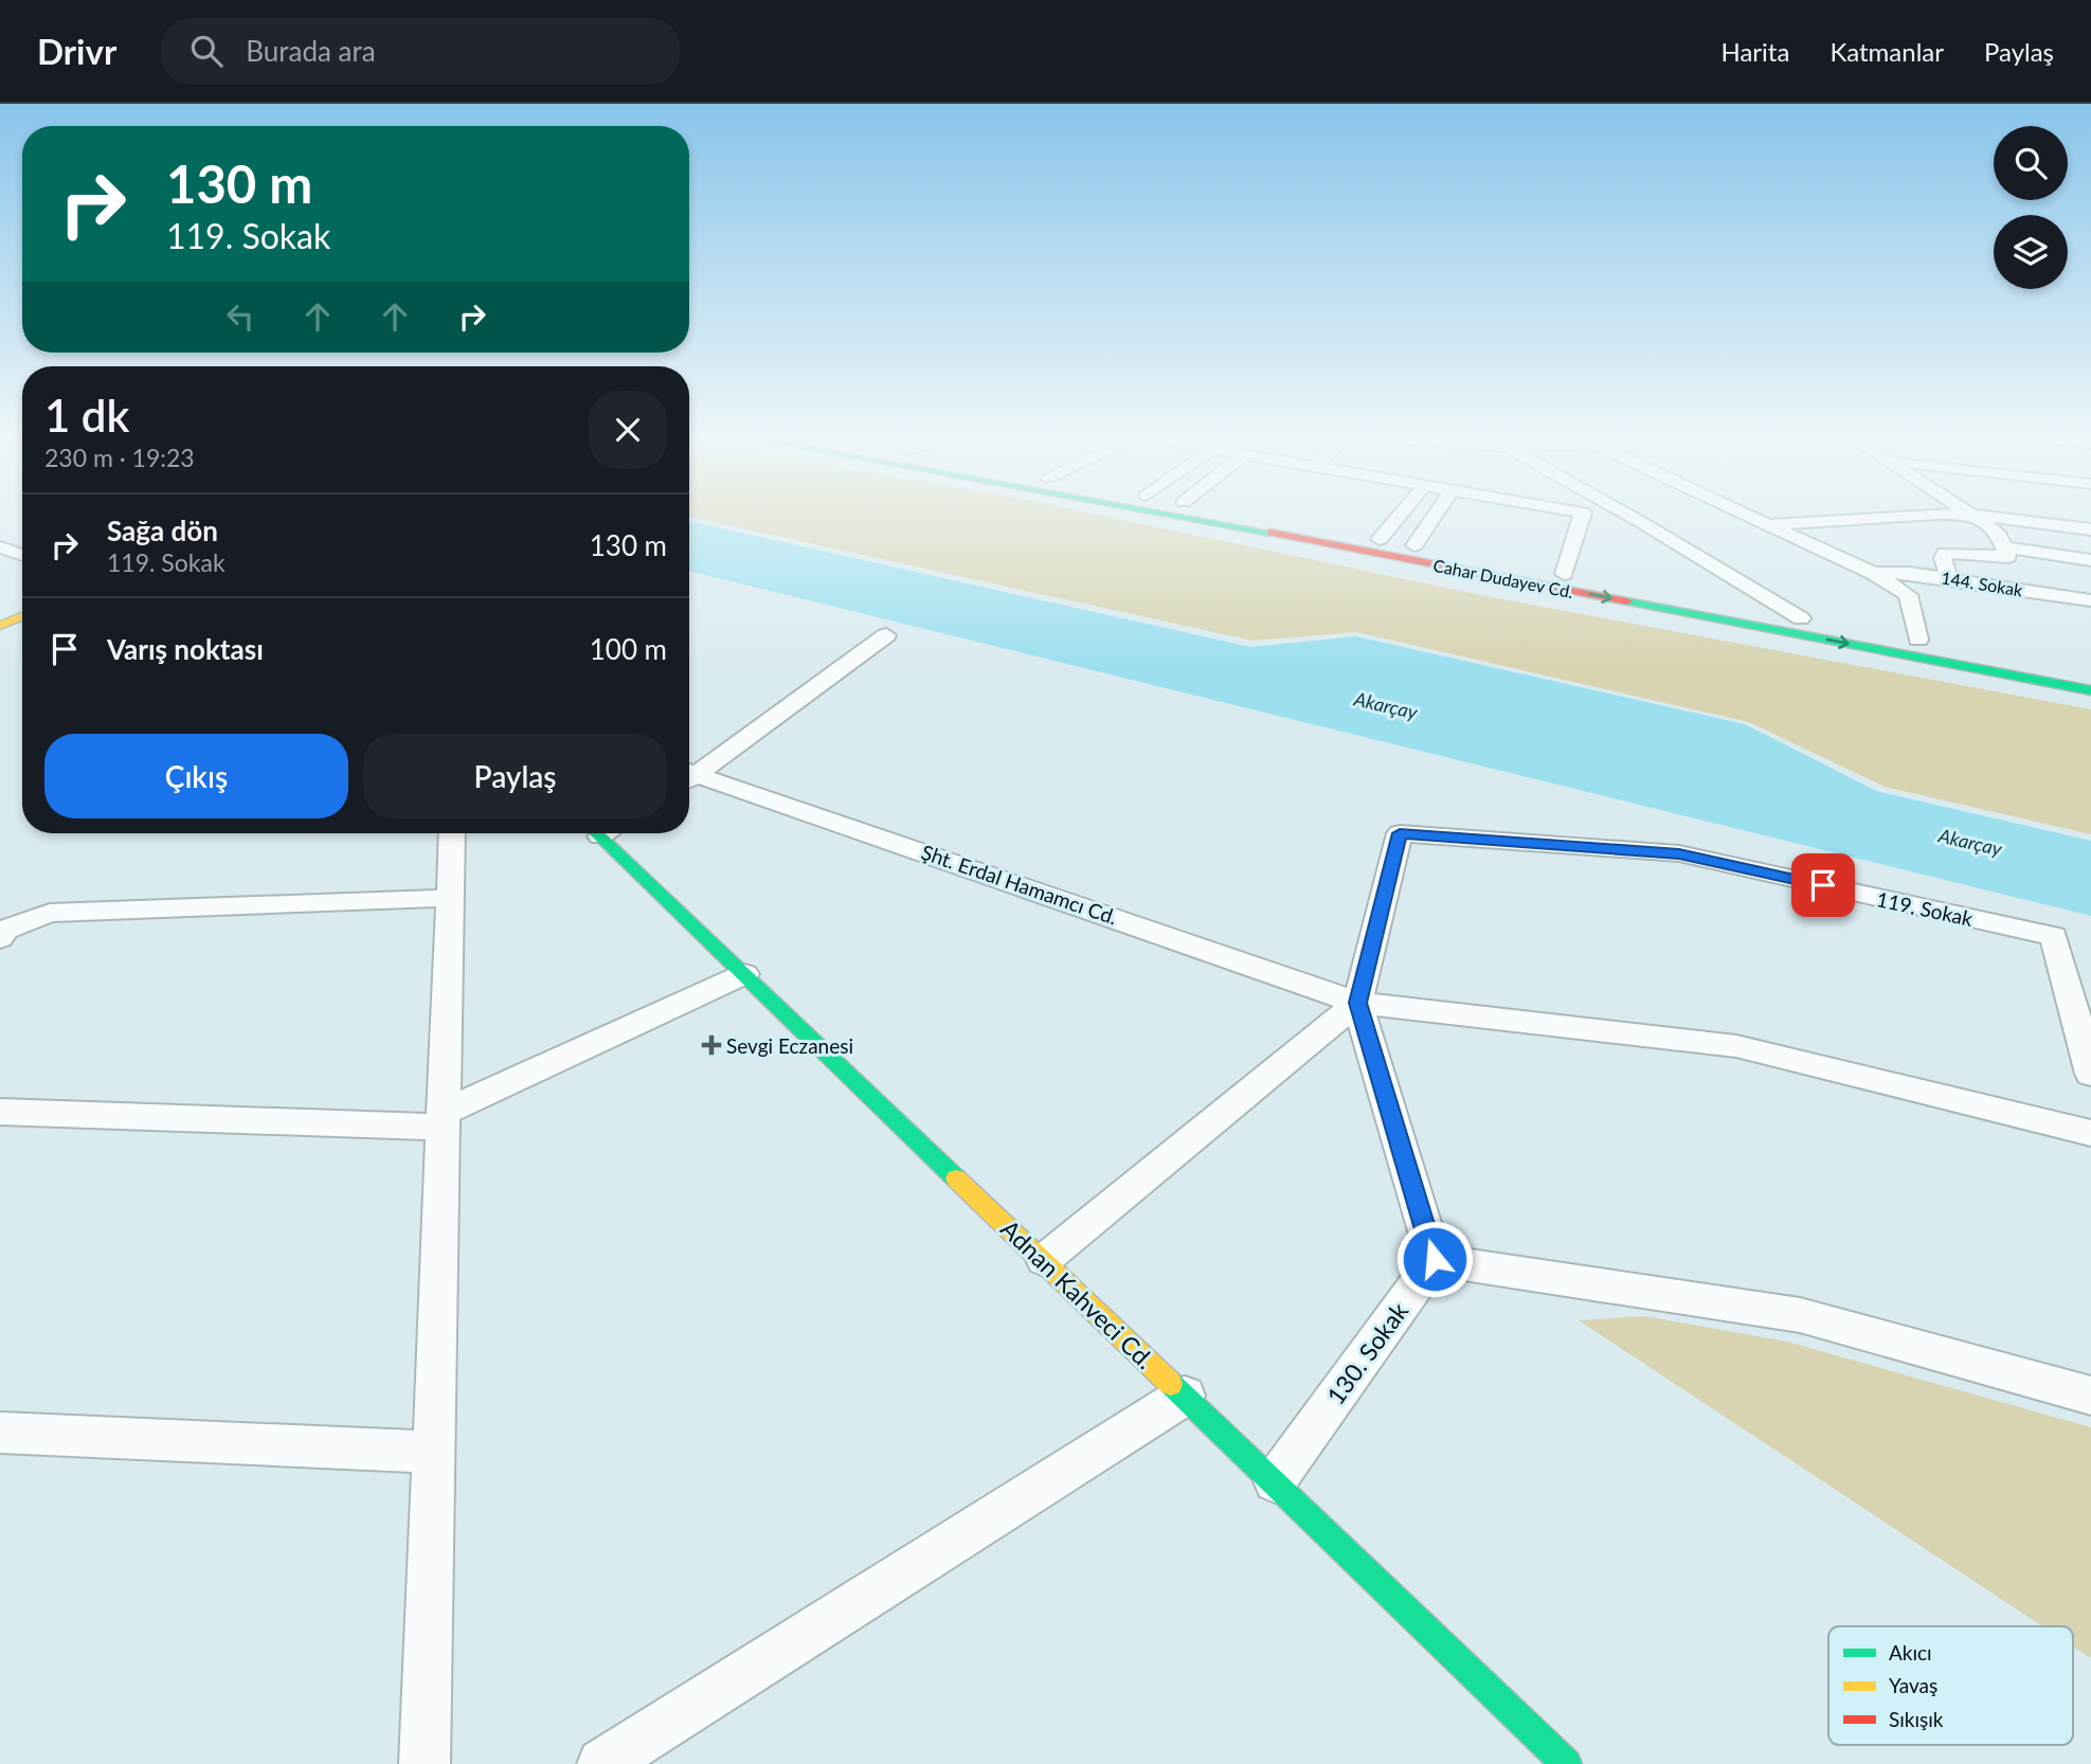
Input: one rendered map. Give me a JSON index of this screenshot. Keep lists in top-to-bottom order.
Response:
{
  "streets": {
    "main road": ["Cahar Dudayev Cd.", "Adnan Kahveci Cd."],
    "street": [
      "144. Sokak",
      "Şht. Erdal Hamamcı Cd.",
      "119. Sokak",
      "130. Sokak"
    ]
  },
  "crossings": [
    ["Şht. Erdal Hamamcı Cd.", "119. Sokak"],
    ["Adnan Kahveci Cd.", "130. Sokak"]
  ],
  "water": ["Akarçay"],
  "places": {
    "health": ["Sevgi Eczanesi"]
  },
  "legend": ["Akıcı", "Yavaş", "Sıkışık"],
  "page": {
    "header": "Drivr",
    "search": "Burada ara",
    "nav": ["Harita", "Katmanlar", "Paylaş"],
    "turn": ["130 m", "119. Sokak"],
    "heading": ["1 dk", "230 m · 19:23"],
    "list": [
      {
        "name": "Sağa dön",
        "note": "119. Sokak",
        "value": "130 m"
      },
      {
        "name": "Varış noktası",
        "value": "100 m"
      }
    ],
    "buttons": ["Çıkış", "Paylaş"]
  }
}
